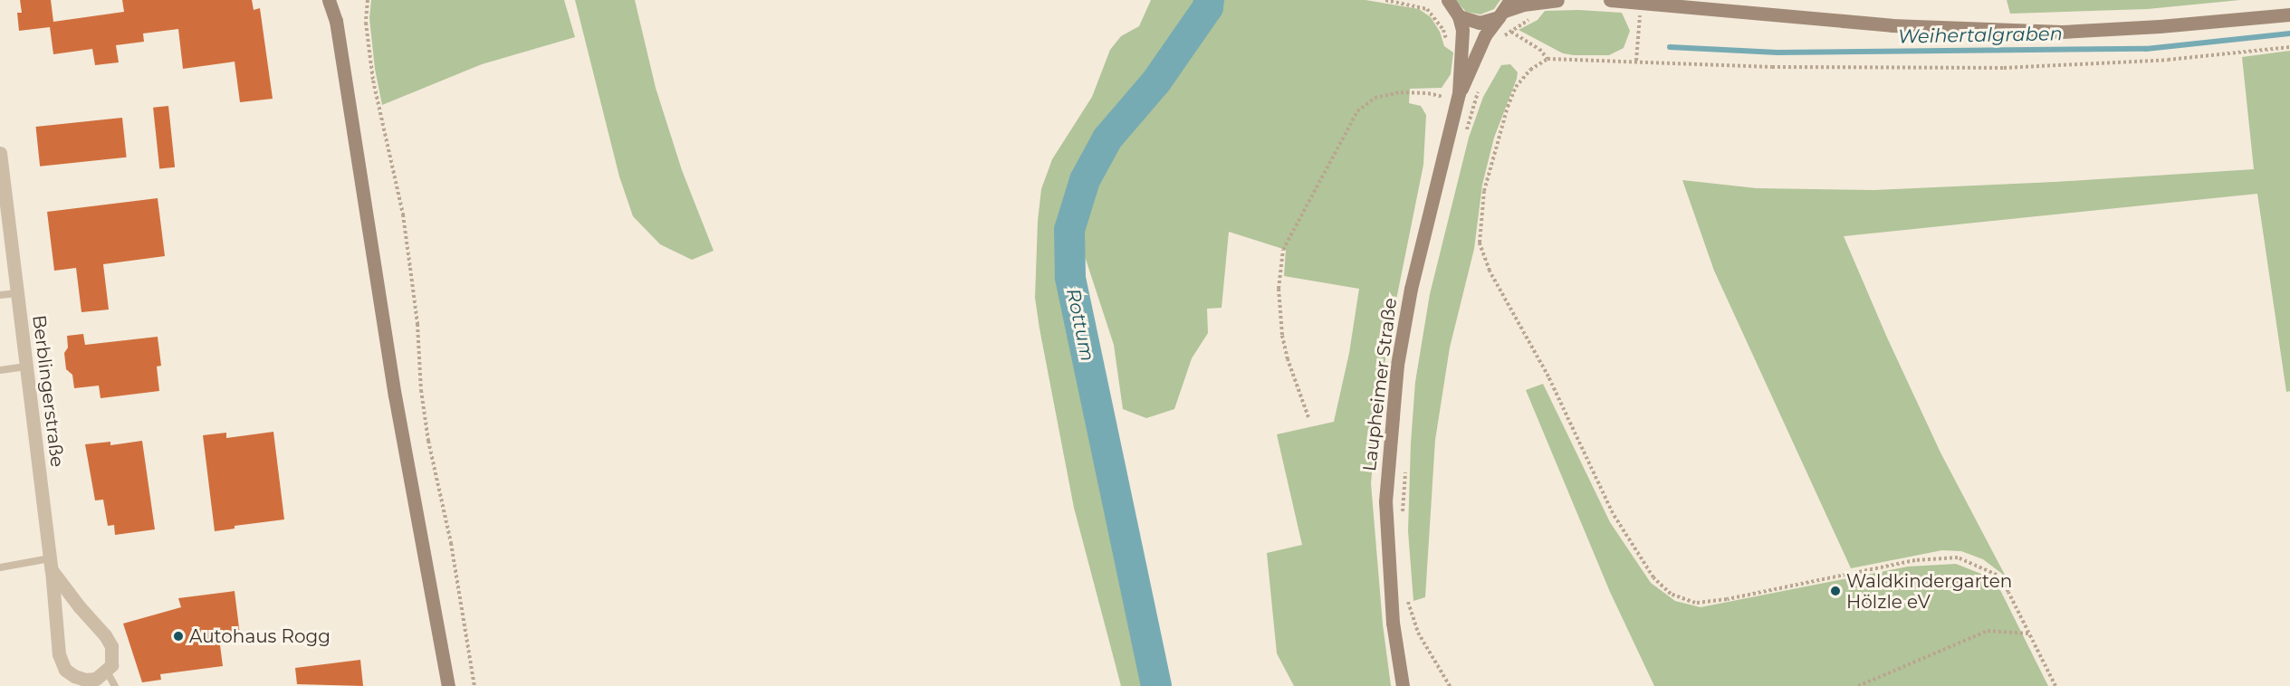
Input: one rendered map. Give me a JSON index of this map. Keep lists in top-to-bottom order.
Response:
{
  "streets": {
    "street": ["Laupheimer Straße", "Berblingerstraße"]
  },
  "water": ["Weihertalgraben", "Rottum"],
  "places": ["Waldkindergarten Hölzle eV", "Autohaus Rogg"]
}
